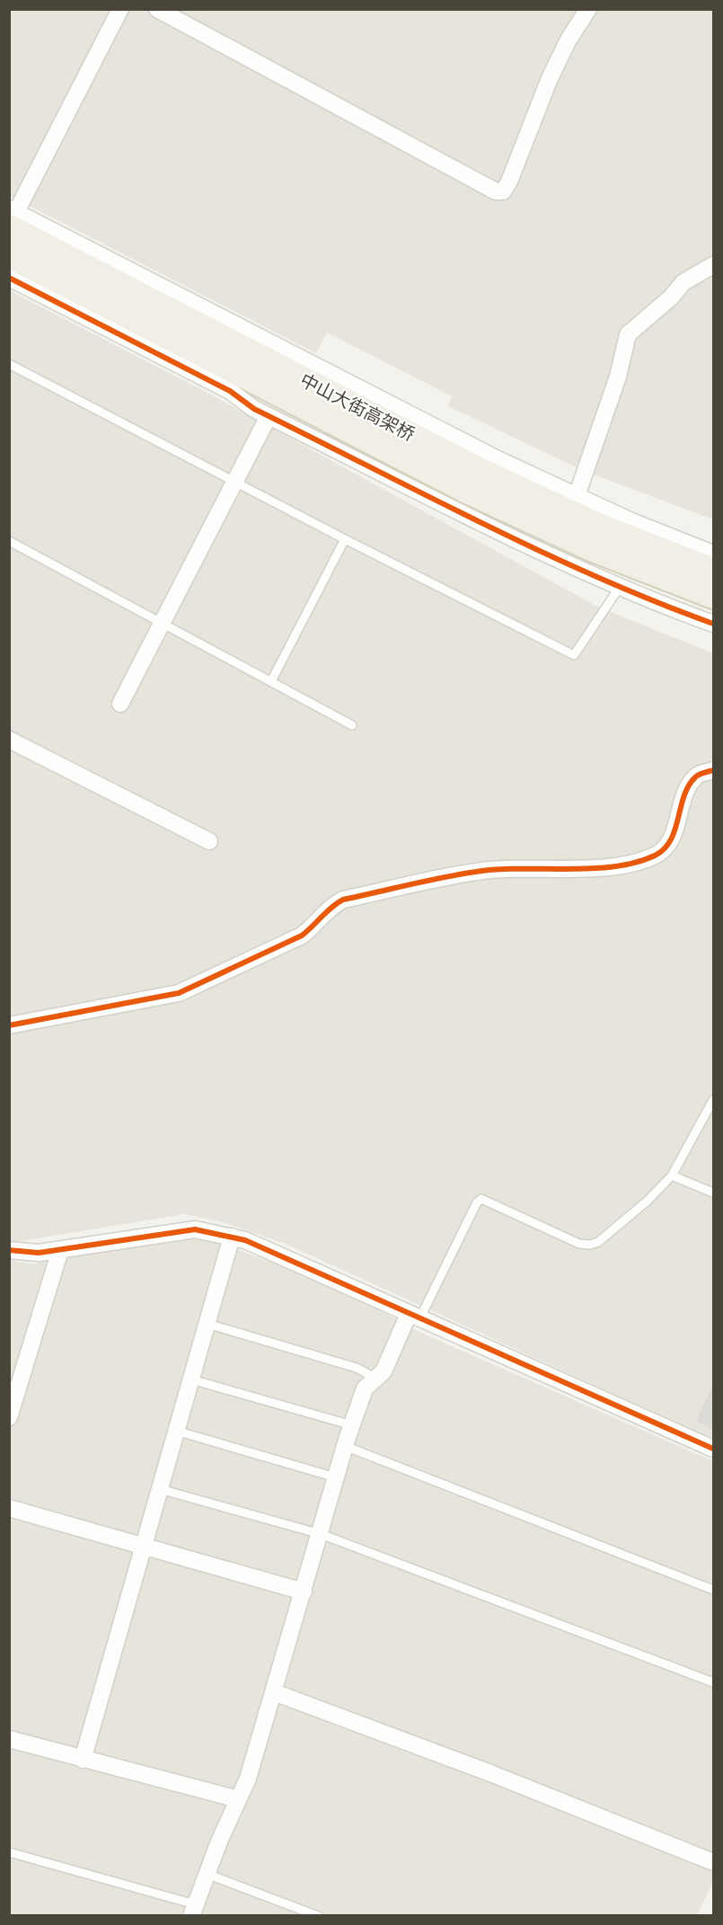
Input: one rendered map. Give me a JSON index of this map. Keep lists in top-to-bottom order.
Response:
{
  "streets": {
    "main road": ["中山大街高架桥"]
  }
}
